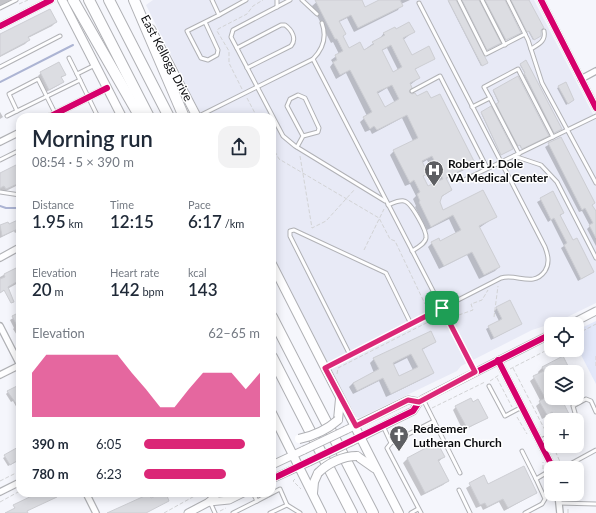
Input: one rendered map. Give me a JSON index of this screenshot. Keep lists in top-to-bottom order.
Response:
{
  "streets": {
    "main road": ["East Kellogg Drive"]
  },
  "places": {
    "hospital": ["Robert J. Dole VA Medical Center"],
    "church": ["Redeemer Lutheran Church"]
  },
  "page": {
    "heading": ["Morning run", "08:54 · 5 × 390 m"],
    "stats": [
      ["Distance", "1.95 km"],
      ["Time", "12:15"],
      ["Pace", "6:17 /km"],
      ["Elevation", "20 m"],
      ["Heart rate", "142 bpm"],
      ["kcal", "143"]
    ],
    "map_buttons": ["+", "−"],
    "chart": ["Elevation", "62–65 m"],
    "list": [
      {
        "name": "390 m",
        "note": "6:05"
      },
      {
        "name": "780 m",
        "note": "6:23"
      }
    ]
  }
}
